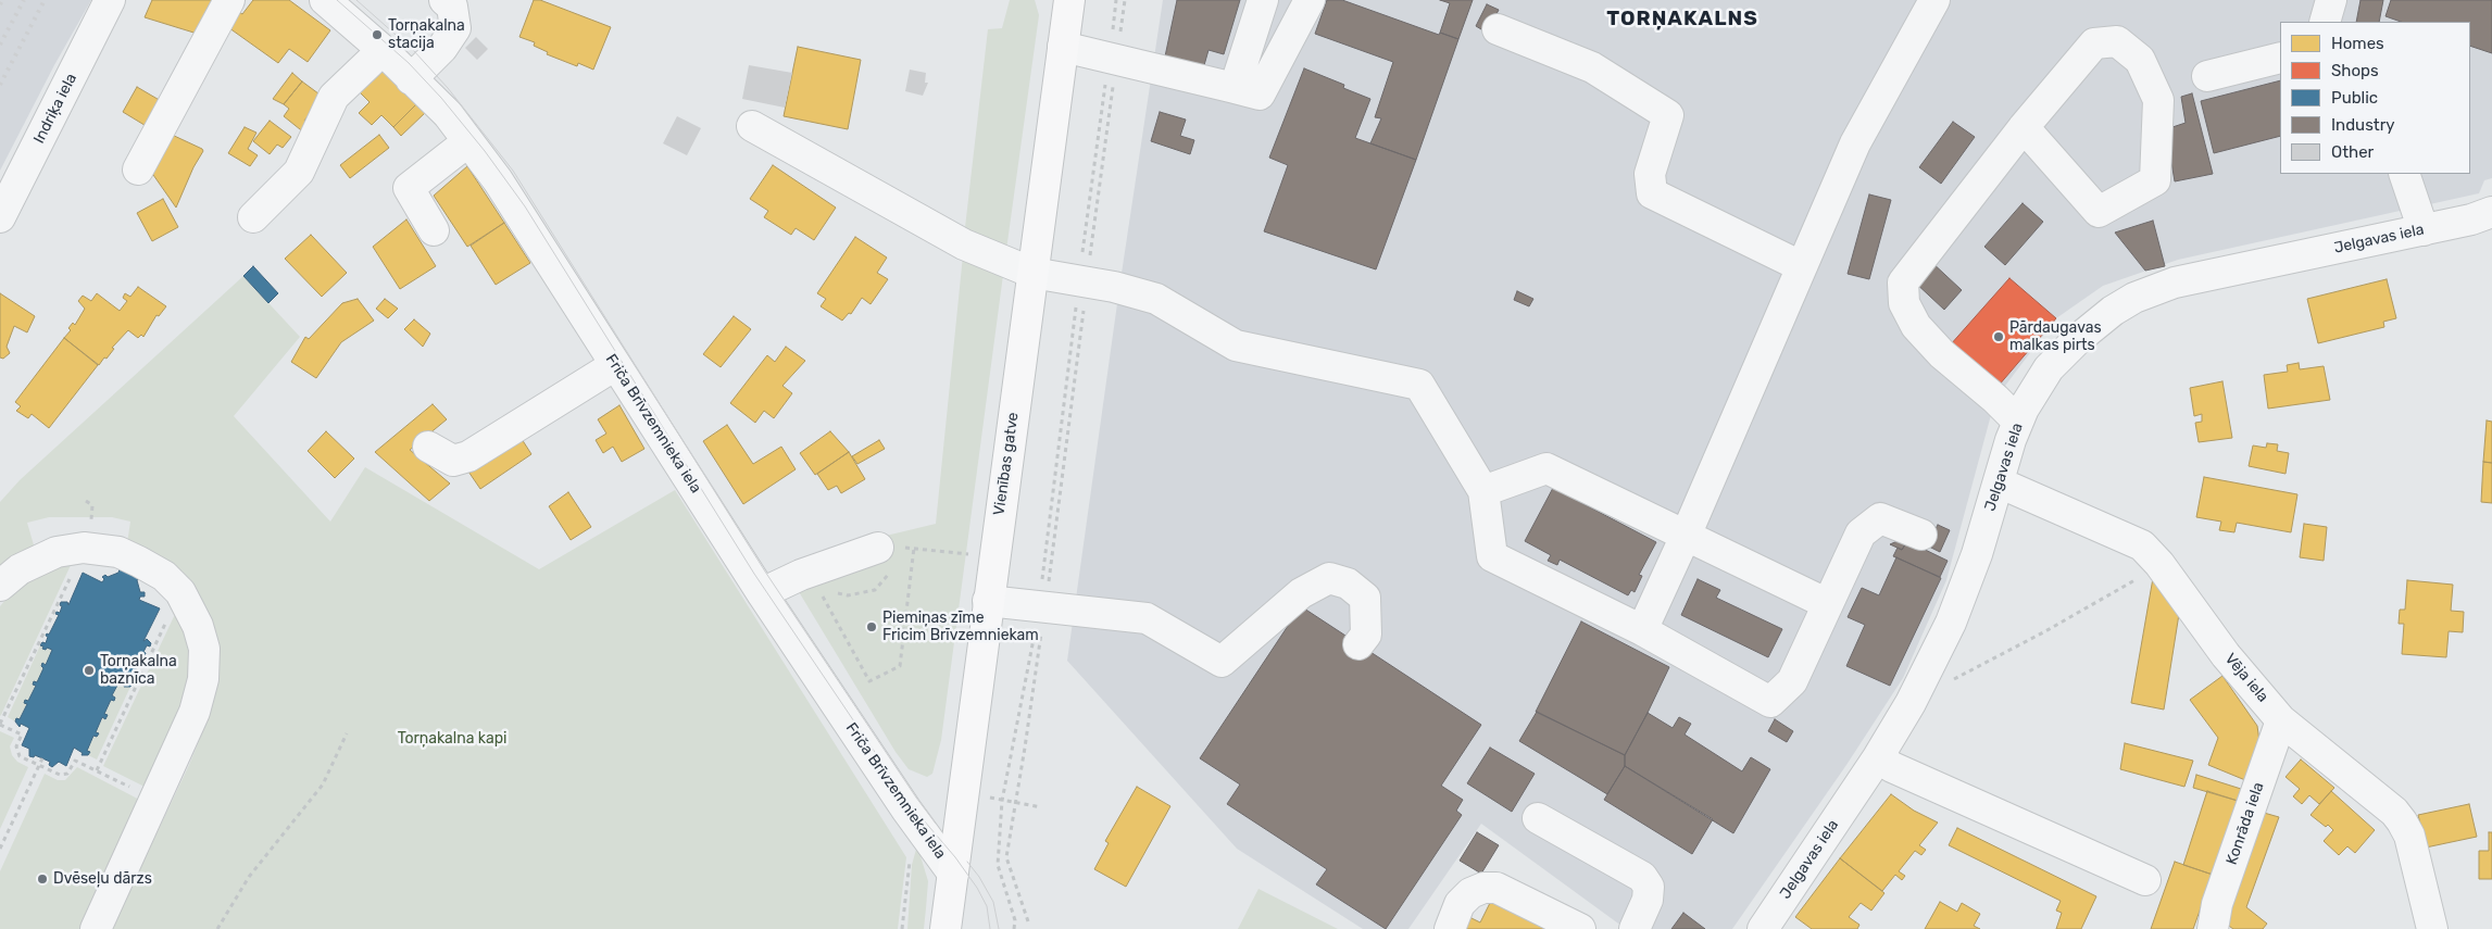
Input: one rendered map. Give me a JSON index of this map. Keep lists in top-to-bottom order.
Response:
{
  "streets": {
    "main road": ["Vienības gatve"],
    "street": [
      "Indriķa iela",
      "Jelgavas iela",
      "Friča Brīvzemnieka iela",
      "Vēja iela",
      "Konrāda iela"
    ]
  },
  "crossings": [
    ["Jelgavas iela", "Vēja iela"],
    ["Friča Brīvzemnieka iela", "Vienības gatve"],
    ["Vēja iela", "Konrāda iela"]
  ],
  "districts": ["TORŅAKALNS"],
  "parks": ["Torņakalna kapi"],
  "places": [
    "Torņakalna stacija",
    "Pārdaugavas malkas pirts",
    "Piemiņas zīme Fricim Brīvzemniekam",
    "Torņakalna baznīca",
    "Dvēseļu dārzs"
  ],
  "legend": [
    "Homes",
    "Shops",
    "Public",
    "Industry",
    "Other"
  ]
}
